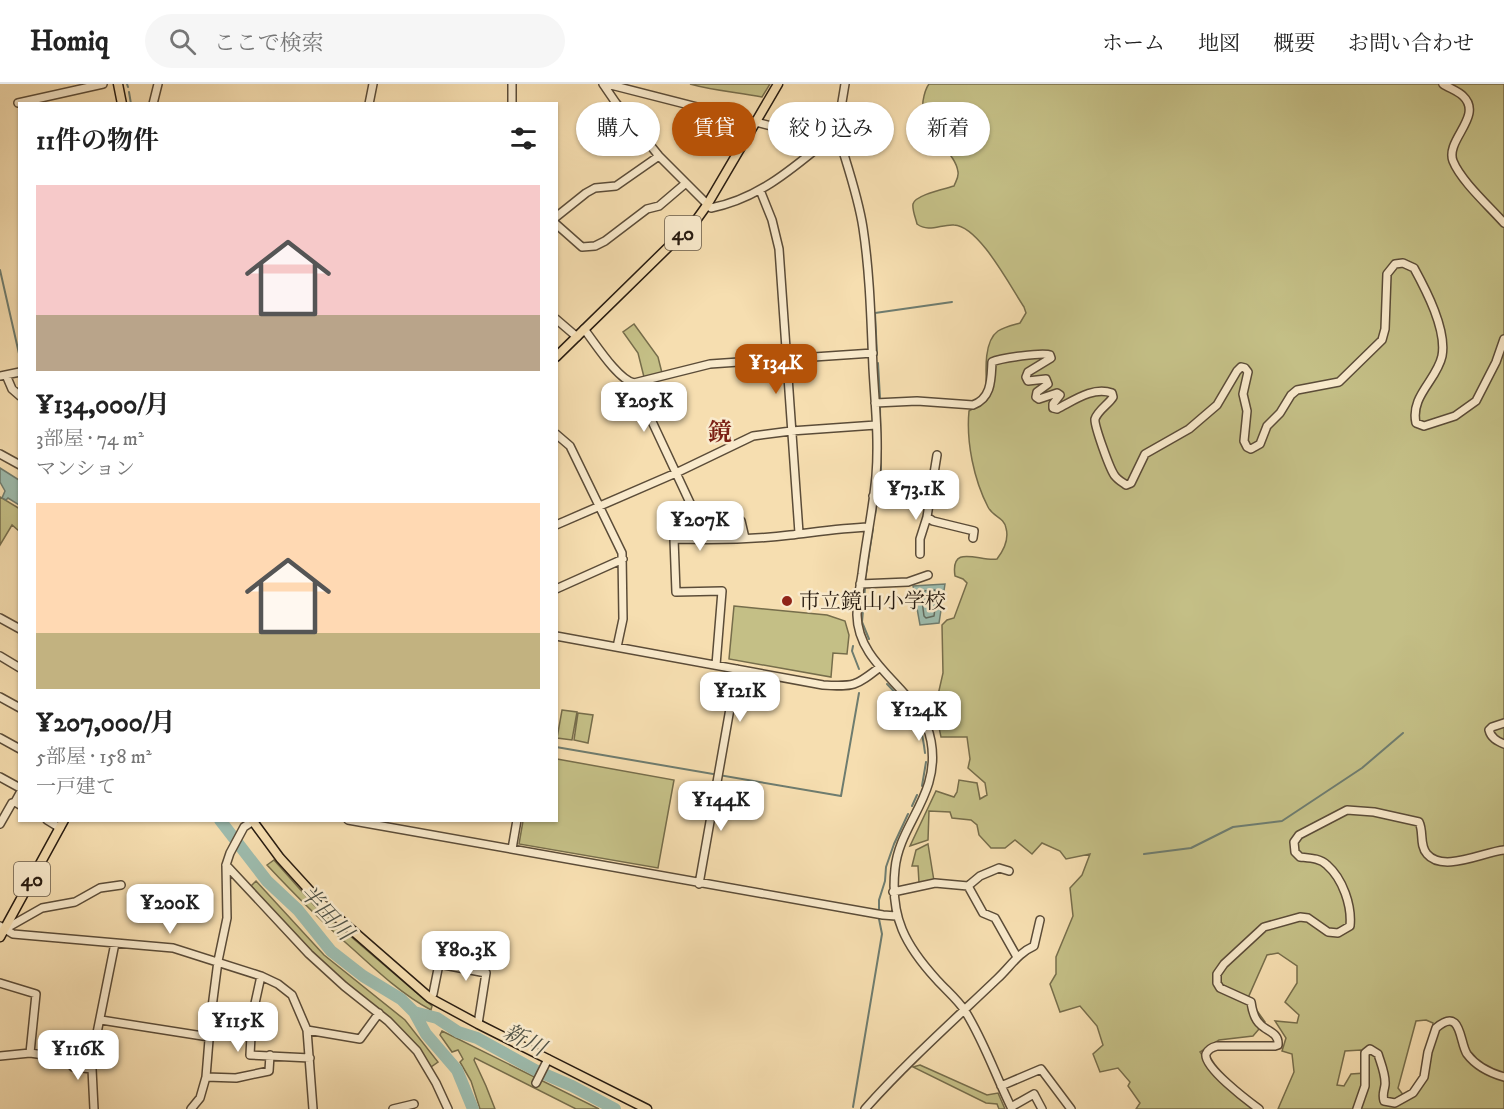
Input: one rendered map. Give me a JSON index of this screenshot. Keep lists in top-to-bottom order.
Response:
{
  "streets": {
    "main road": ["40"]
  },
  "districts": ["鏡"],
  "water": ["半田川", "新川"],
  "places": ["市立鏡山小学校"],
  "page": {
    "header": "Homiq",
    "search": "ここで検索",
    "nav": [
      "ホーム",
      "地図",
      "概要",
      "お問い合わせ"
    ],
    "chip": [
      "購入",
      "賃貸",
      "絞り込み",
      "新着"
    ],
    "heading": "11件の物件",
    "list": [
      {
        "name": "¥134,000/月",
        "note": "3部屋 · 74 m² · マンション"
      },
      {
        "name": "¥207,000/月",
        "note": "5部屋 · 158 m² · 一戸建て"
      }
    ],
    "price": [
      "¥134K",
      "¥205K",
      "¥73.1K",
      "¥207K",
      "¥121K",
      "¥124K",
      "¥144K",
      "¥200K",
      "¥80.3K",
      "¥115K",
      "¥116K"
    ]
  }
}
